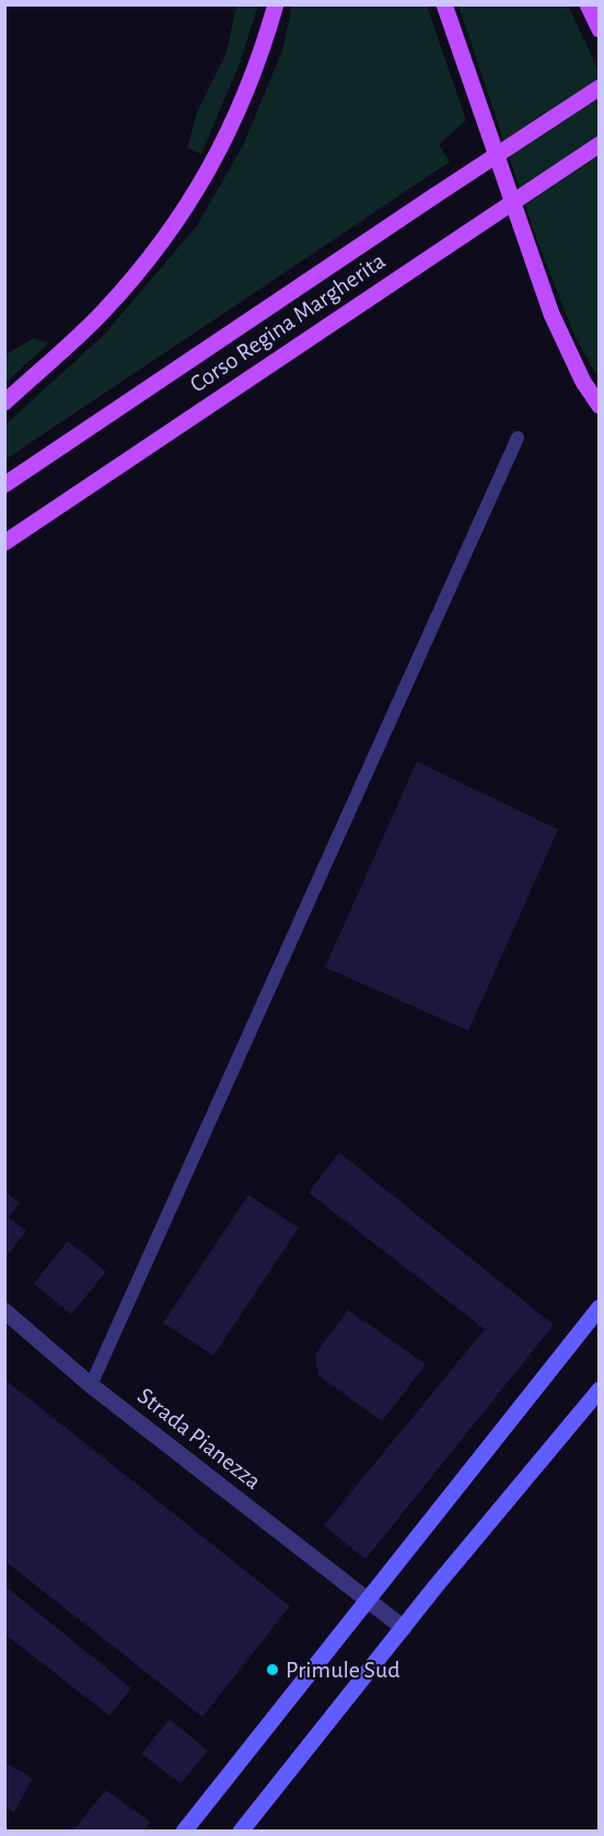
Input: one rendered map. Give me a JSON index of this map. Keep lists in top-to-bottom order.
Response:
{
  "streets": {
    "main road": ["Corso Regina Margherita"],
    "street": ["Strada Pianezza"]
  },
  "places": ["Primule Sud"]
}
